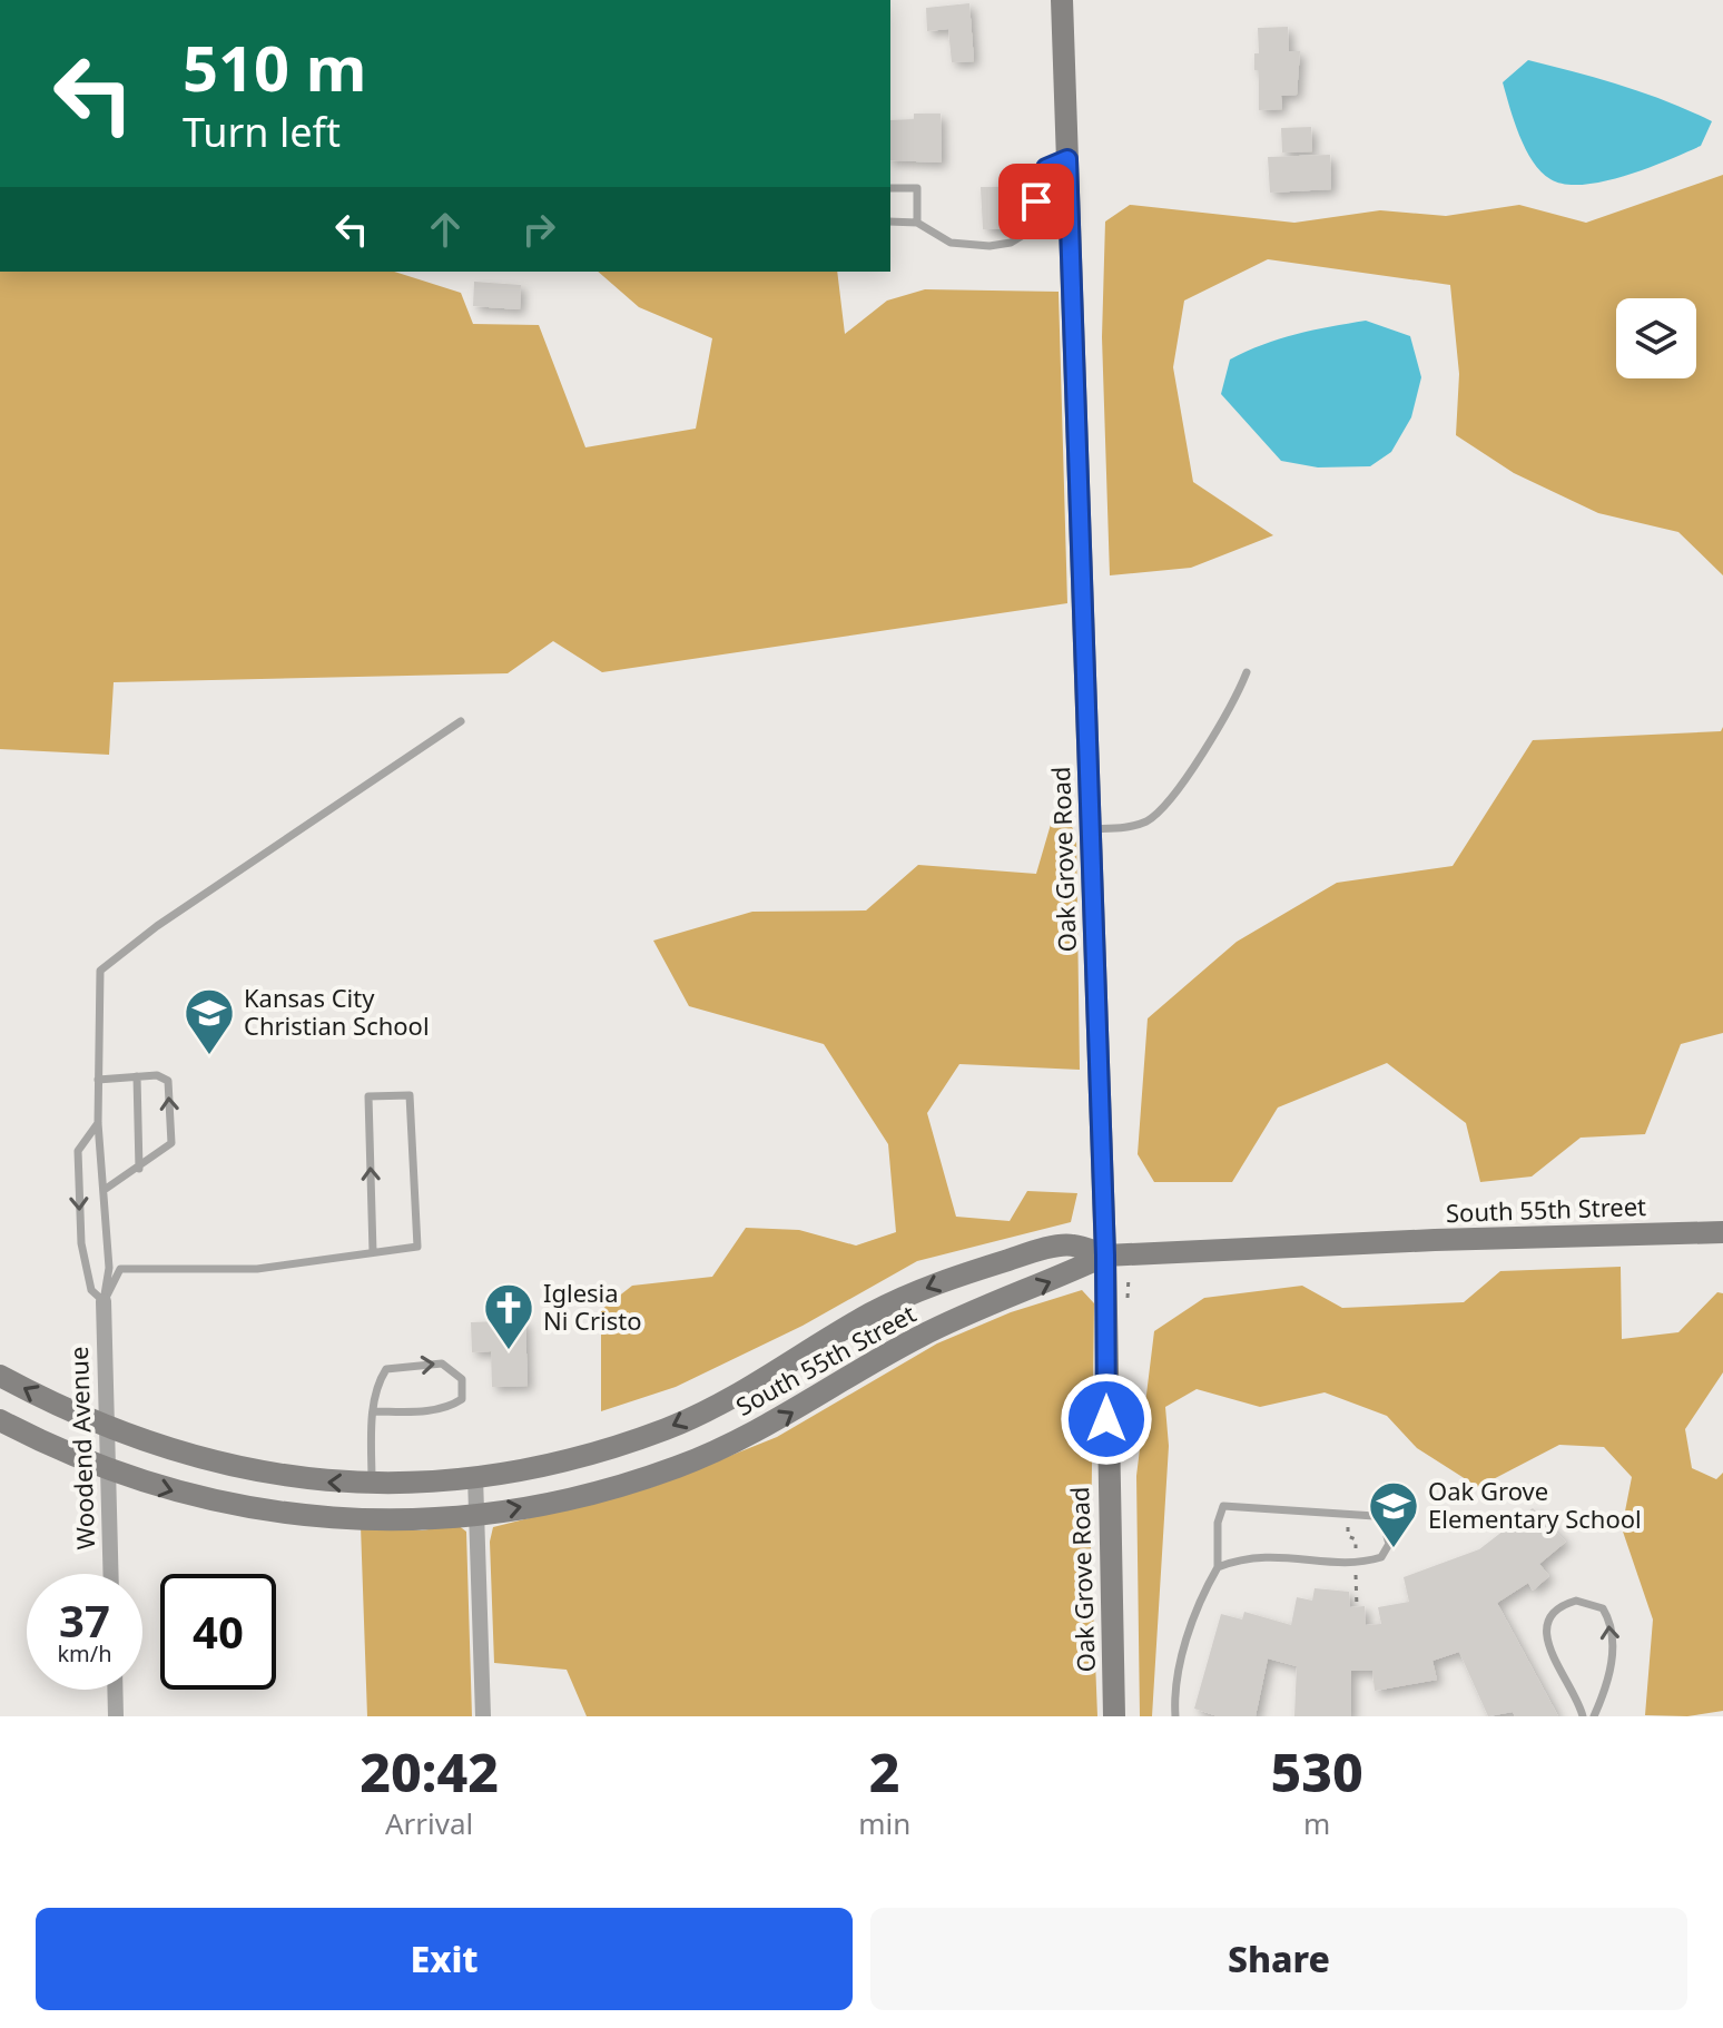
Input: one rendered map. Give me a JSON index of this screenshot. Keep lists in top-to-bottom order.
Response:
{
  "streets": {
    "street": ["Oak Grove Road", "South 55th Street", "Woodend Avenue"]
  },
  "crossings": [
    ["Oak Grove Road", "South 55th Street"],
    ["South 55th Street", "Woodend Avenue"]
  ],
  "places": {
    "school or university": ["Kansas City Christian School", "Oak Grove Elementary School"],
    "church": ["Iglesia Ni Cristo"]
  },
  "page": {
    "turn": ["510 m", "Turn left"],
    "speed": "37 km/h",
    "limit": "40",
    "eta": [
      "20:42",
      "Arrival",
      "2",
      "min",
      "530",
      "m"
    ],
    "buttons": ["Exit", "Share"]
  }
}
